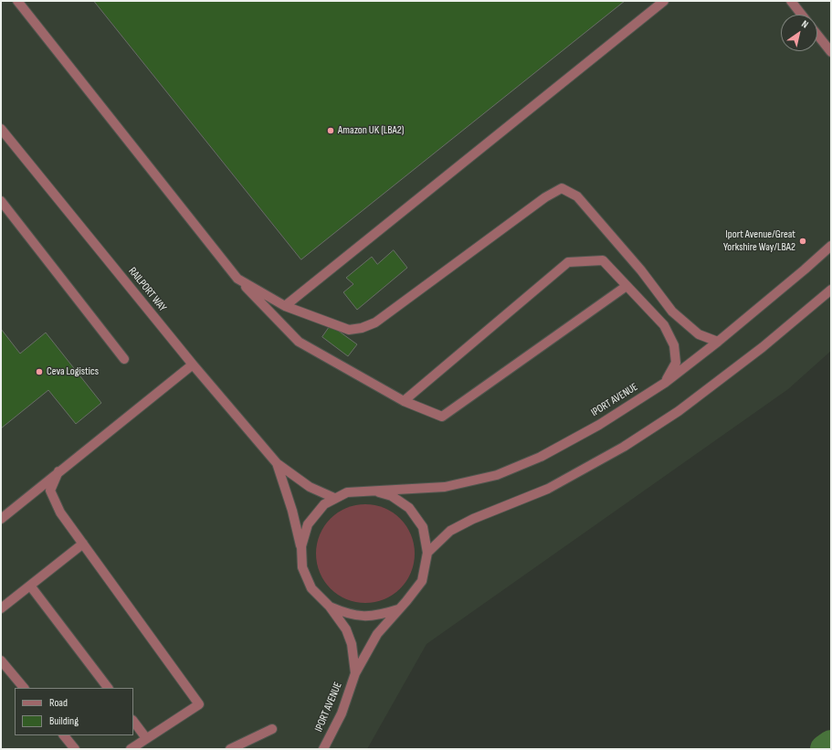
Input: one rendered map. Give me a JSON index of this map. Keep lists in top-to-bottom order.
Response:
{
  "streets": {
    "street": ["RAILPORT WAY", "IPORT AVENUE"]
  },
  "crossings": [
    ["RAILPORT WAY", "IPORT AVENUE"]
  ],
  "places": ["Amazon UK (LBA2)", "Iport Avenue/Great Yorkshire Way/LBA2", "Ceva Logistics"],
  "legend": ["Road", "Building"],
  "north": "top right"
}
